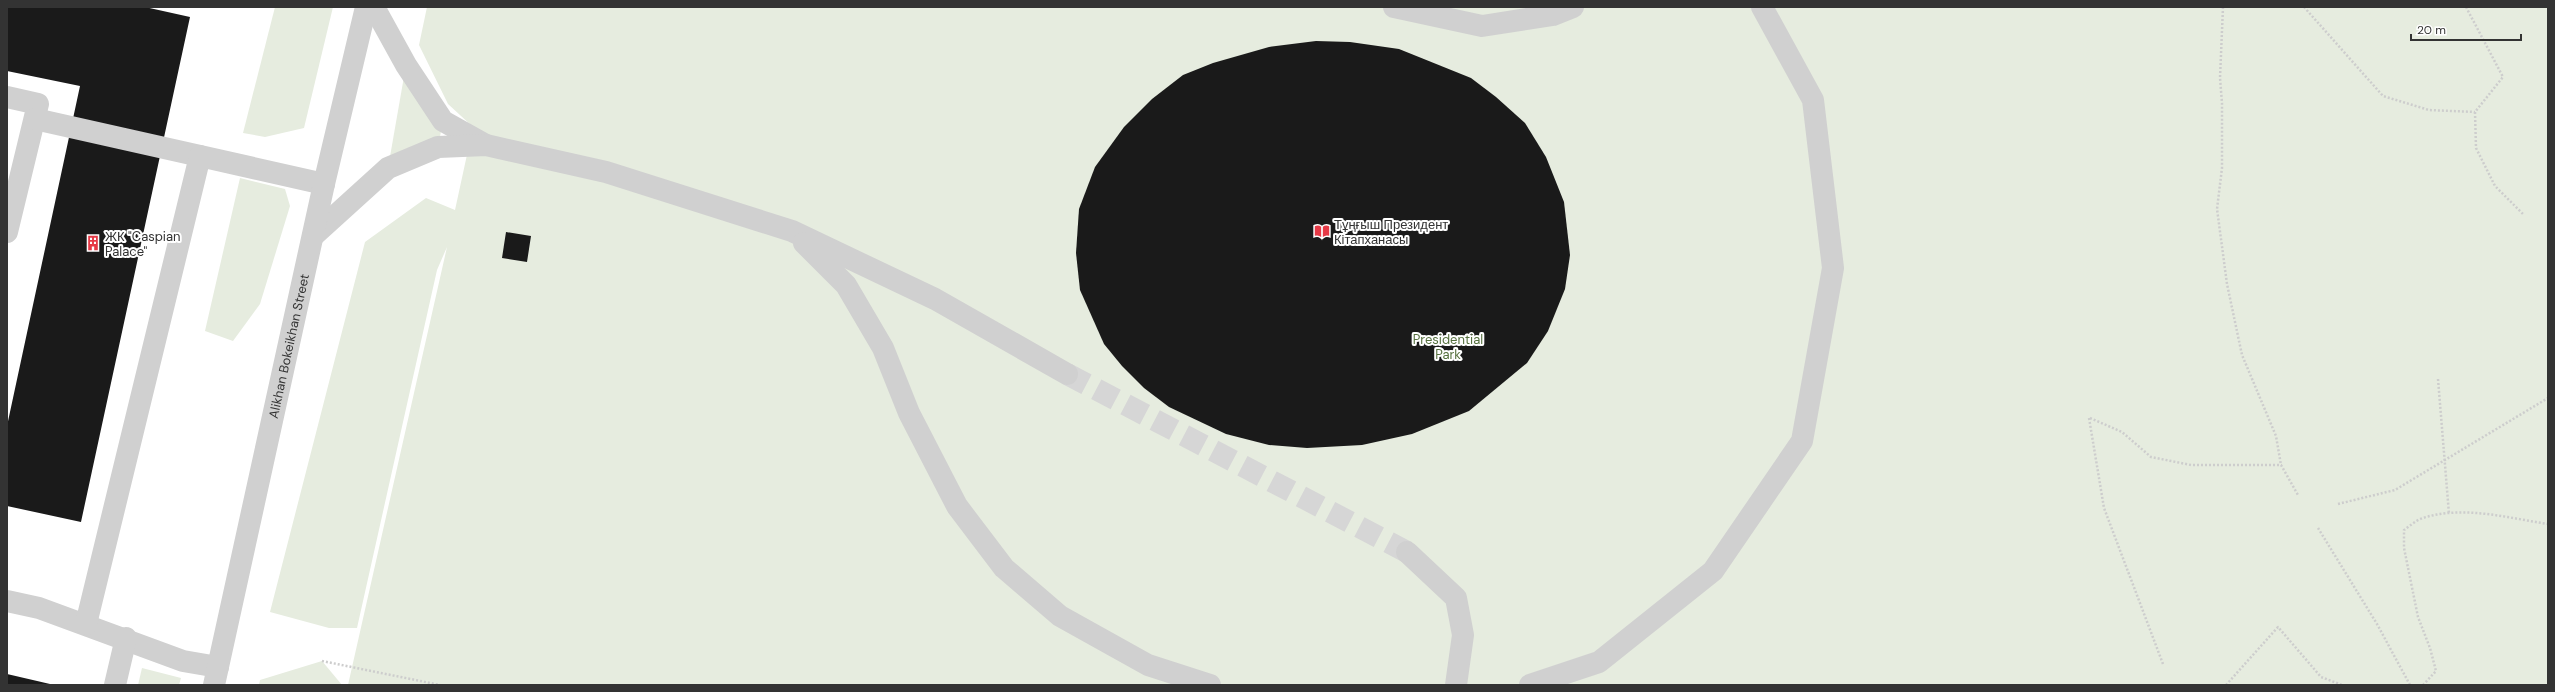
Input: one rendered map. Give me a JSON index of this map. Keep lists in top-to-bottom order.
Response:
{
  "streets": {
    "street": ["Alikhan Bokeikhan Street"]
  },
  "parks": ["Presidential Park"],
  "places": {
    "library": ["Тұңғыш Президент Кітапханасы"],
    "building": ["ЖК \"Caspian Palace\""]
  },
  "scale_bar": "20 m"
}
